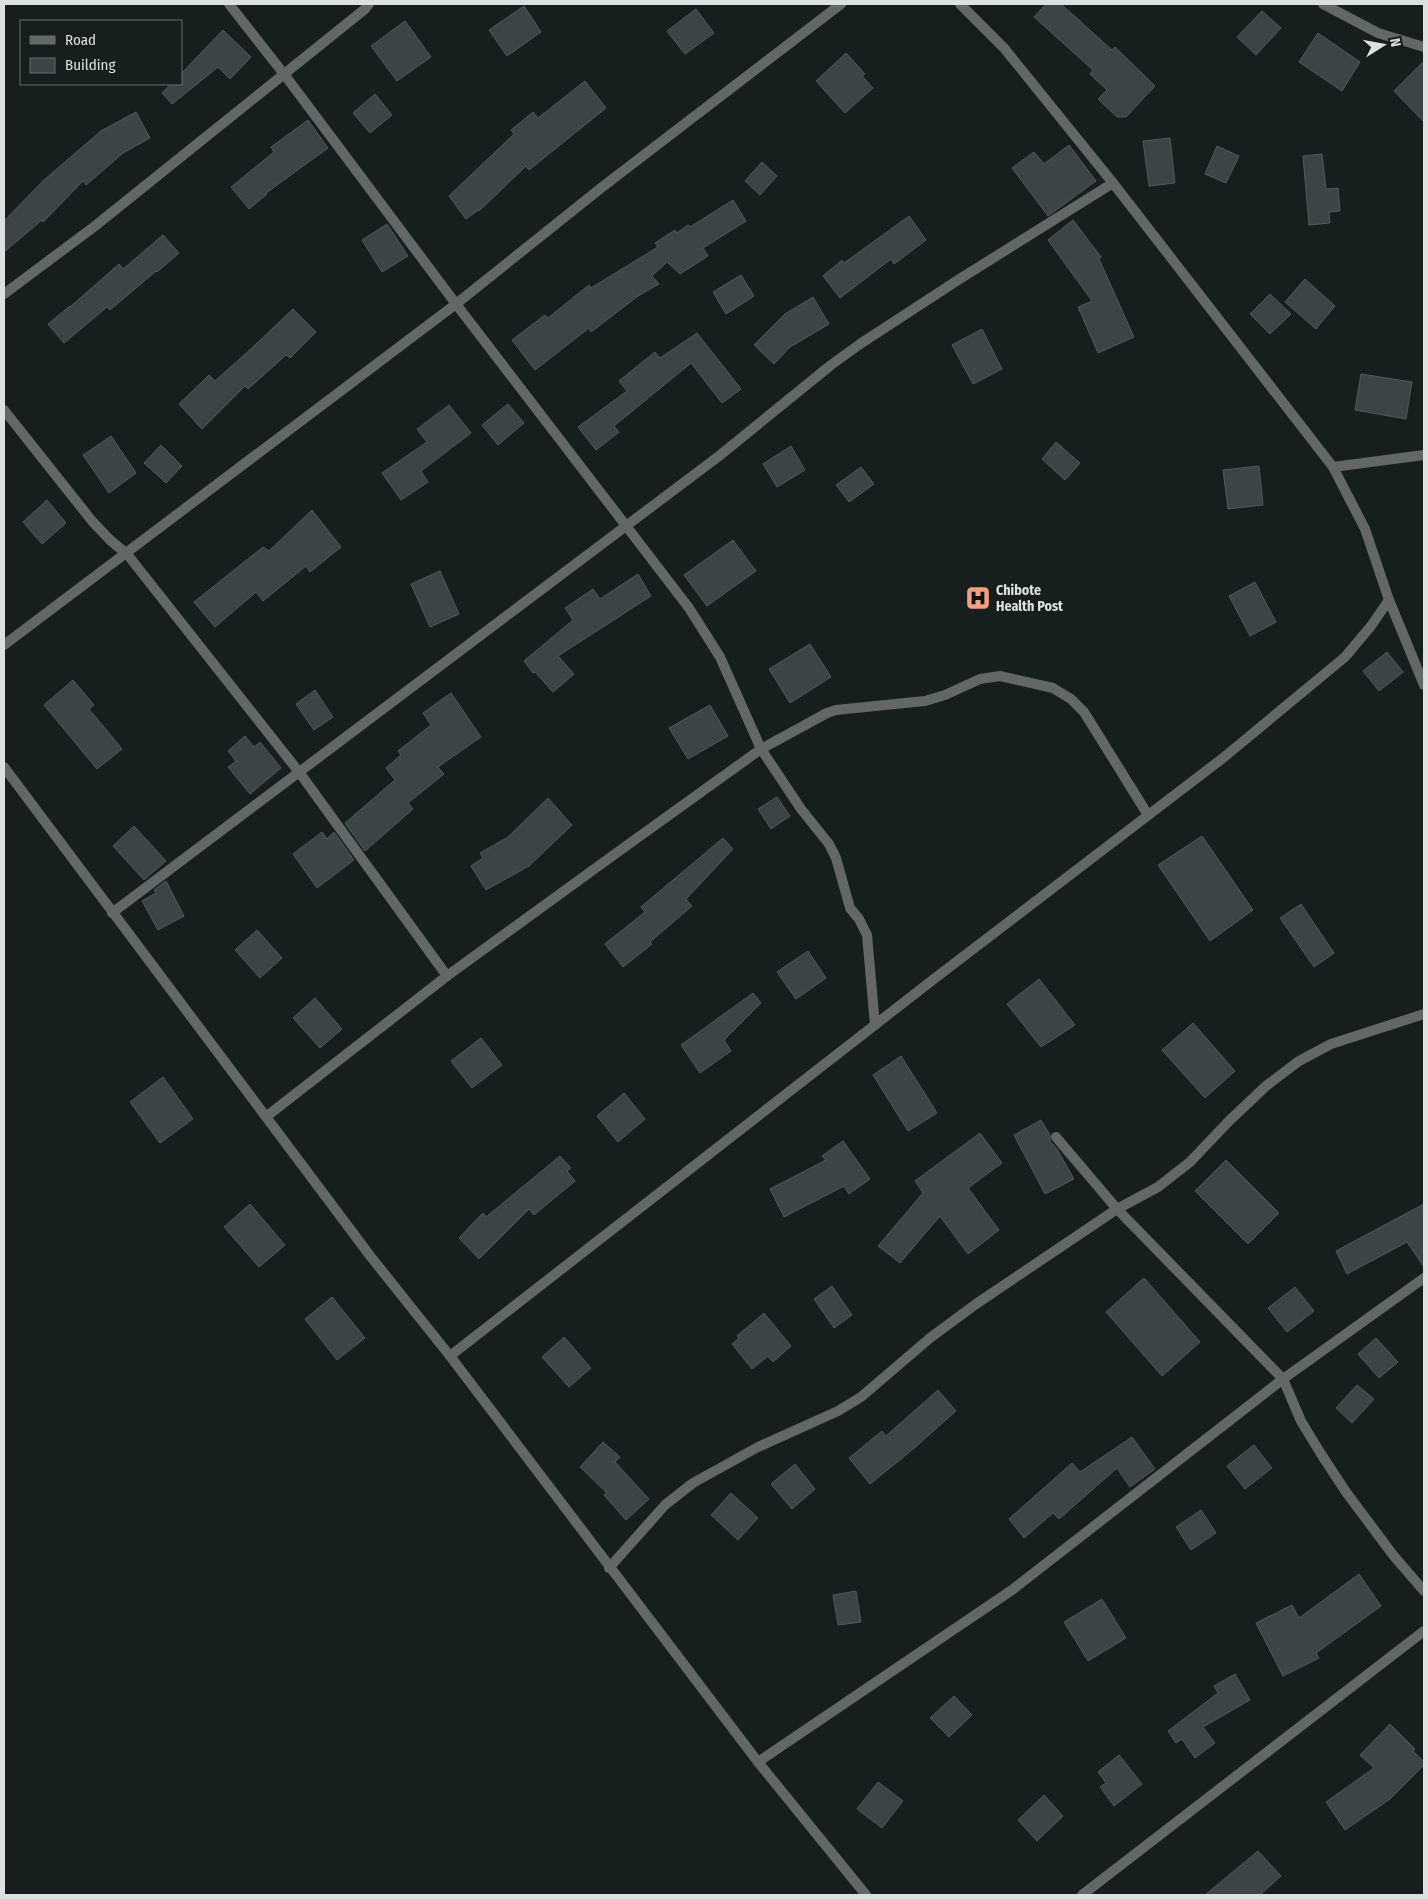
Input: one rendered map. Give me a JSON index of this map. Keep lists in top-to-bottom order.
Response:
{
  "places": {
    "hospital": ["Chibote Health Post"]
  },
  "legend": ["Road", "Building"],
  "north": "right"
}
